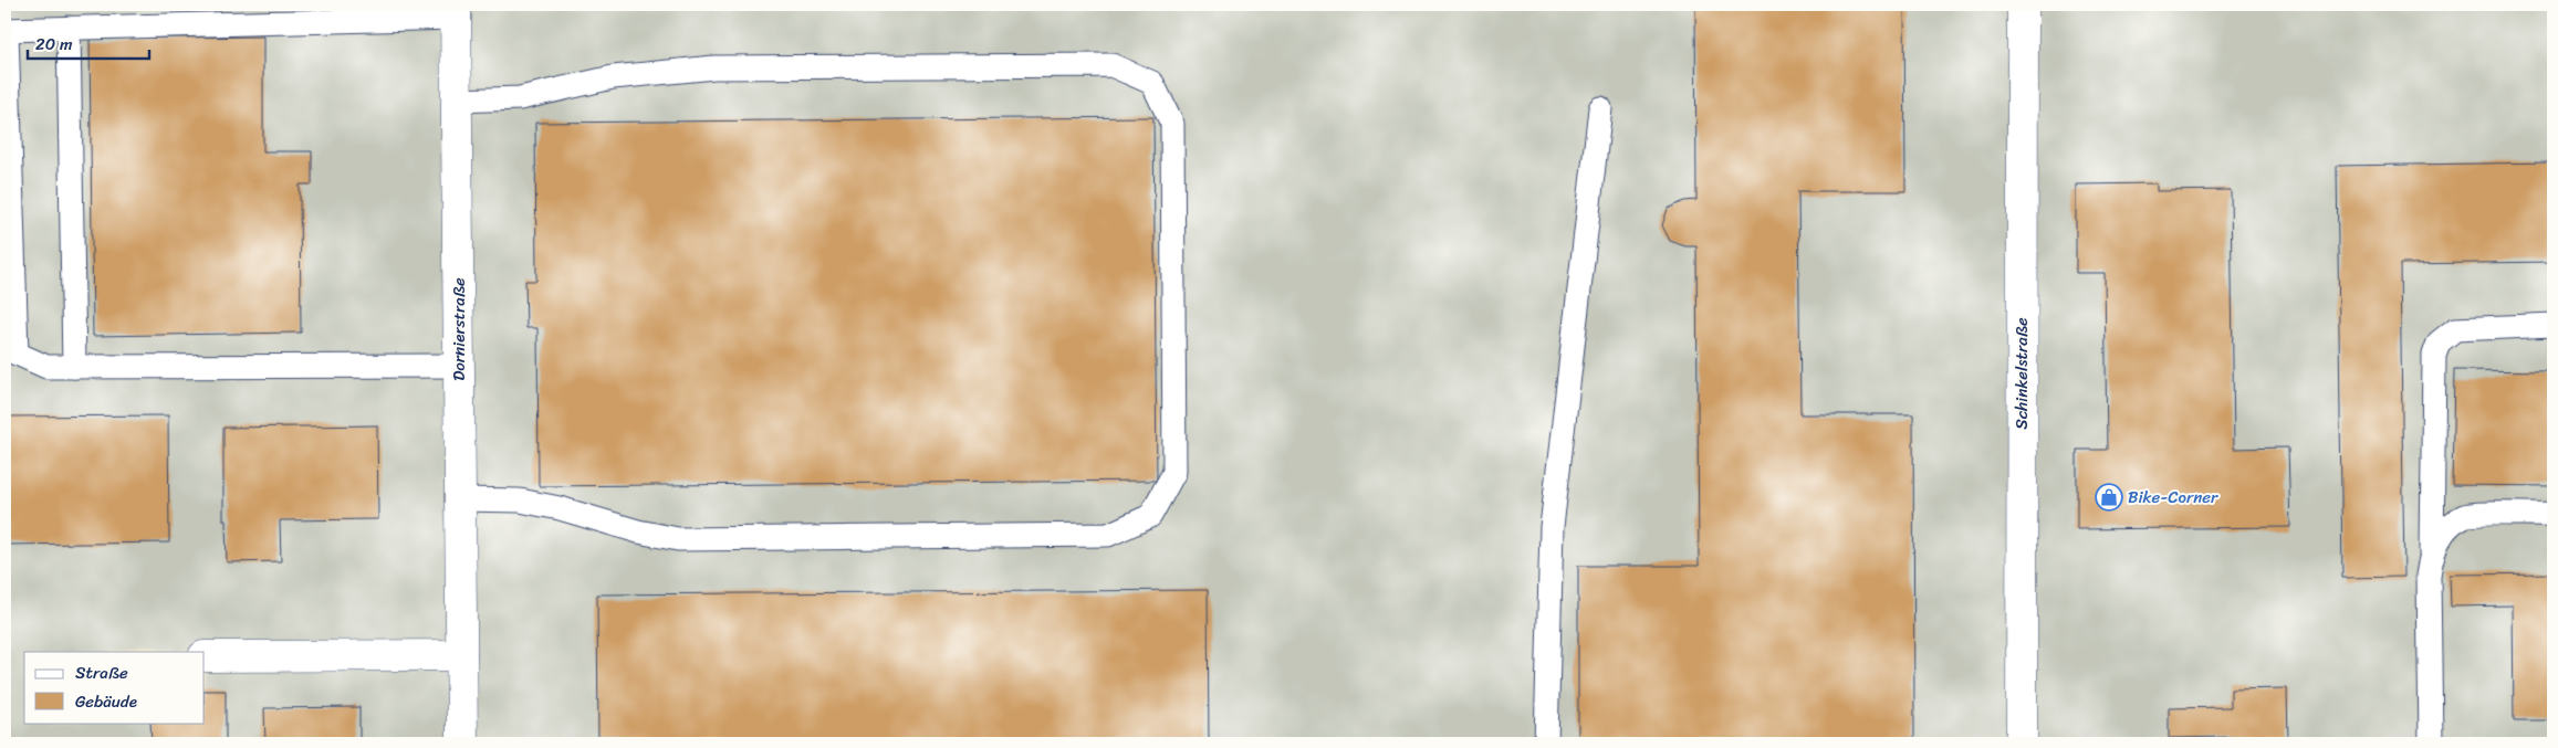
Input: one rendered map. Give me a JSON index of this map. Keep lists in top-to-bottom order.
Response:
{
  "streets": {
    "street": ["Dornierstraße", "Schinkelstraße"]
  },
  "places": {
    "shop": ["Bike-Corner"]
  },
  "legend": ["Straße", "Gebäude"],
  "scale_bar": "20 m"
}
